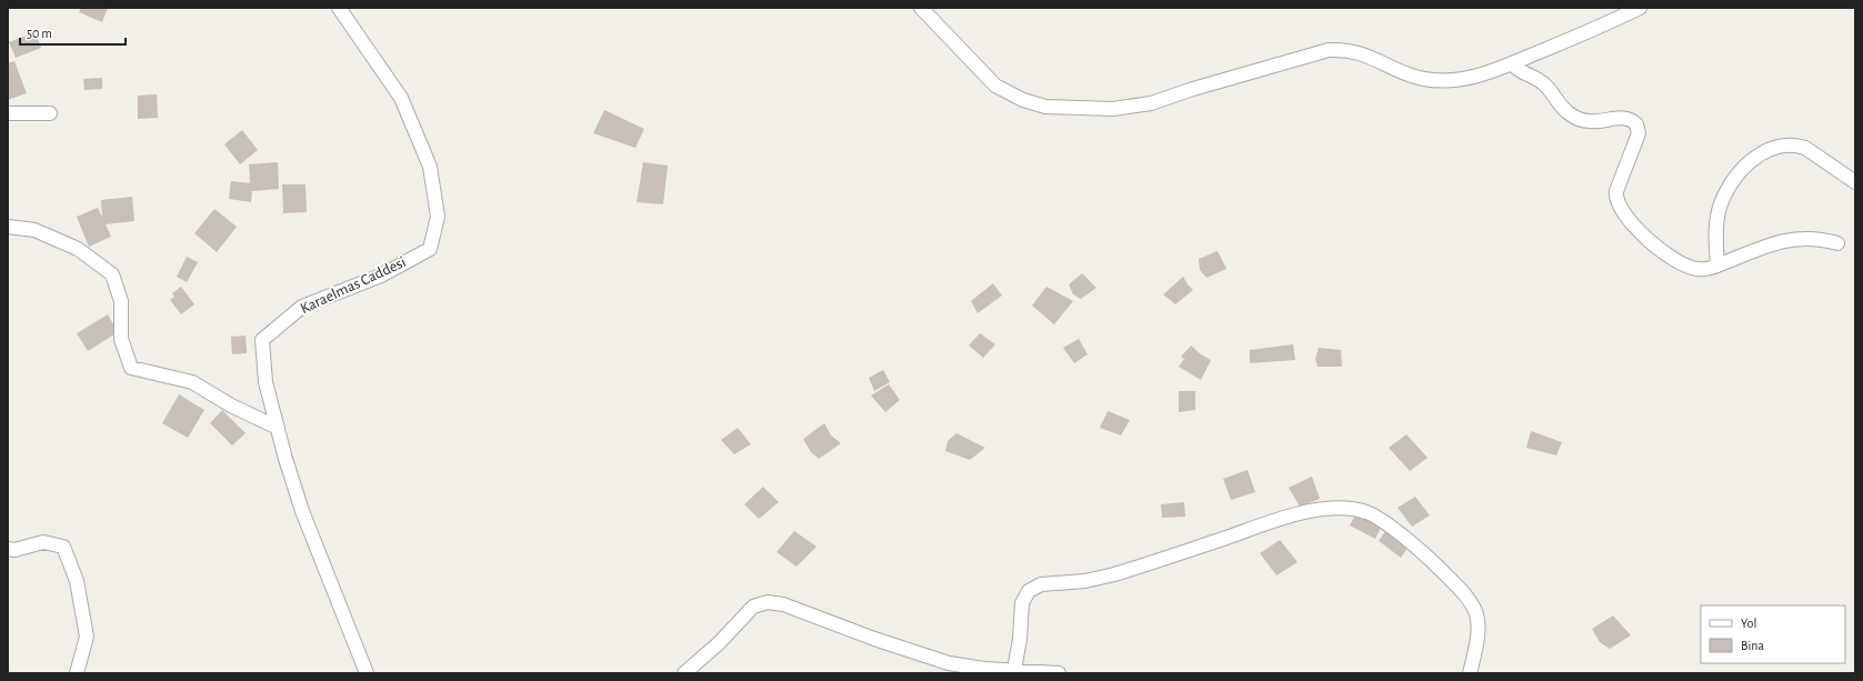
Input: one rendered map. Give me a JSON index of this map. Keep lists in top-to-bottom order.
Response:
{
  "streets": {
    "street": ["Karaelmas Caddesi"]
  },
  "legend": ["Yol", "Bina"],
  "scale_bar": "50 m"
}
